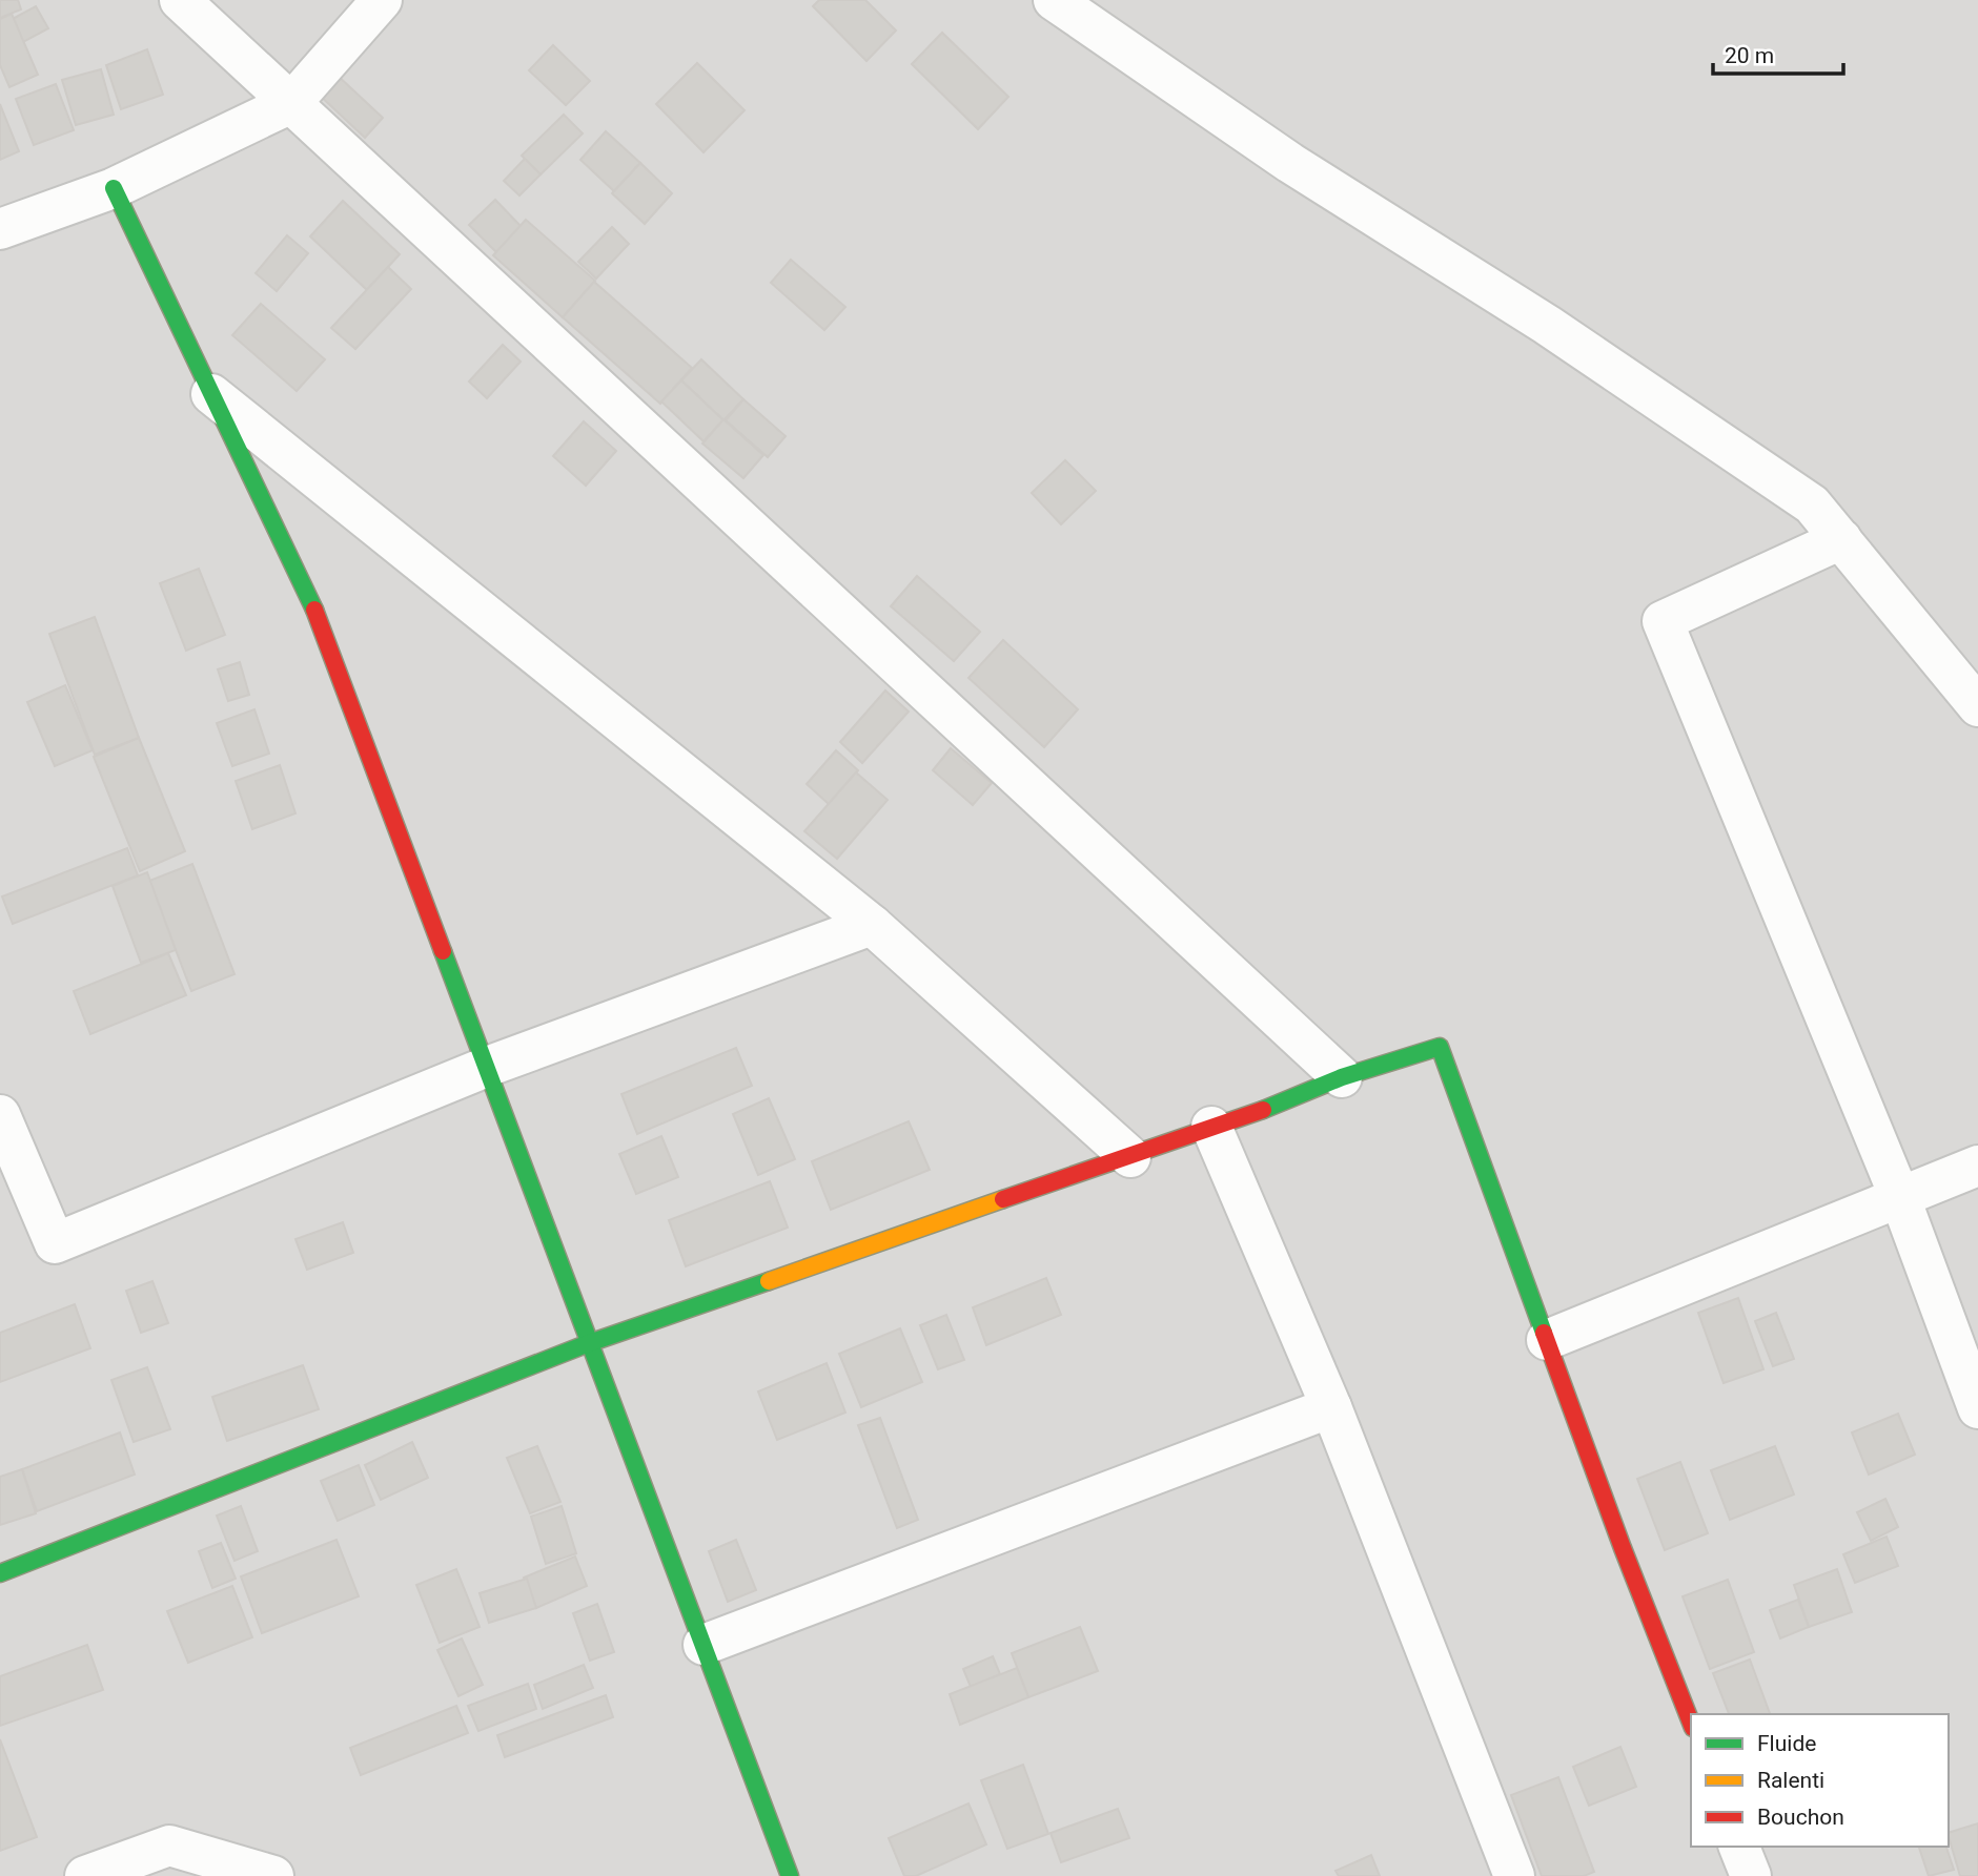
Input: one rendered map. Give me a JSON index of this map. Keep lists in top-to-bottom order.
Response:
{
  "legend": ["Fluide", "Ralenti", "Bouchon"],
  "scale_bar": "20 m"
}
